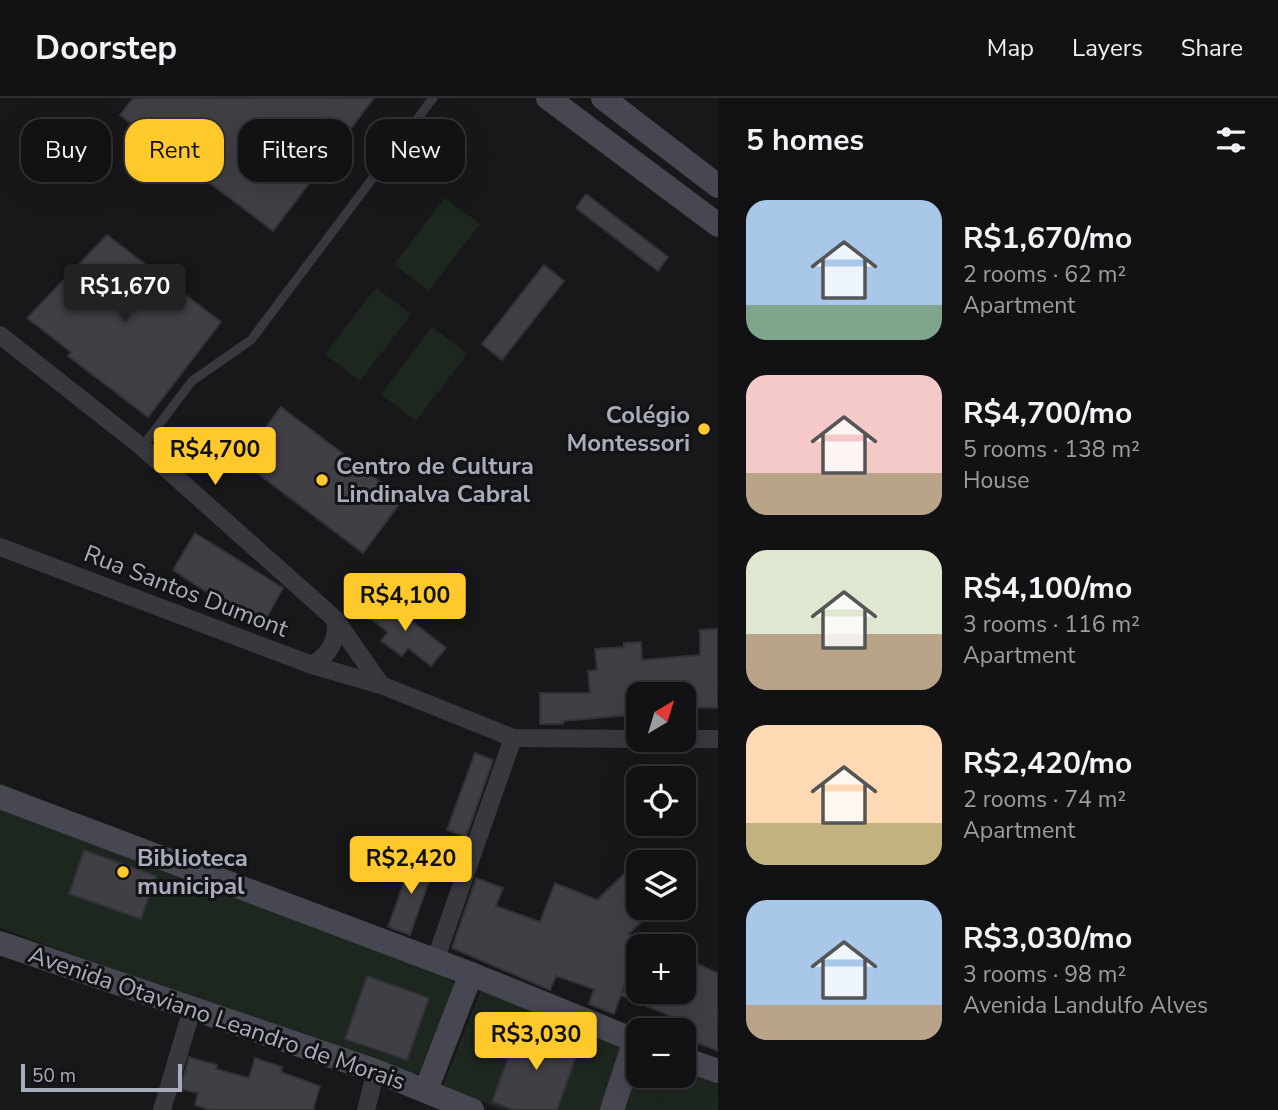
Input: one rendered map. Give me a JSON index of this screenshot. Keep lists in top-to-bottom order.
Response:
{
  "streets": {
    "street": ["Rua Santos Dumont", "Avenida Otaviano Leandro de Morais"]
  },
  "places": ["Colégio Montessori", "Centro de Cultura Lindinalva Cabral", "Biblioteca municipal"],
  "scale_bar": "50 m",
  "north": "top right",
  "page": {
    "header": "Doorstep",
    "nav": ["Map", "Layers", "Share"],
    "heading": "5 homes",
    "chip": [
      "Buy",
      "Rent",
      "Filters",
      "New"
    ],
    "list": [
      {
        "name": "R$1,670/mo",
        "note": "2 rooms · 62 m² · Apartment"
      },
      {
        "name": "R$4,700/mo",
        "note": "5 rooms · 138 m² · House"
      },
      {
        "name": "R$4,100/mo",
        "note": "3 rooms · 116 m² · Apartment"
      },
      {
        "name": "R$2,420/mo",
        "note": "2 rooms · 74 m² · Apartment"
      },
      {
        "name": "R$3,030/mo",
        "note": "3 rooms · 98 m² · Avenida Landulfo Alves"
      }
    ],
    "price": [
      "R$1,670",
      "R$4,700",
      "R$4,100",
      "R$2,420",
      "R$3,030"
    ],
    "map_buttons": ["+", "−"],
    "scale": "50 m"
  }
}
